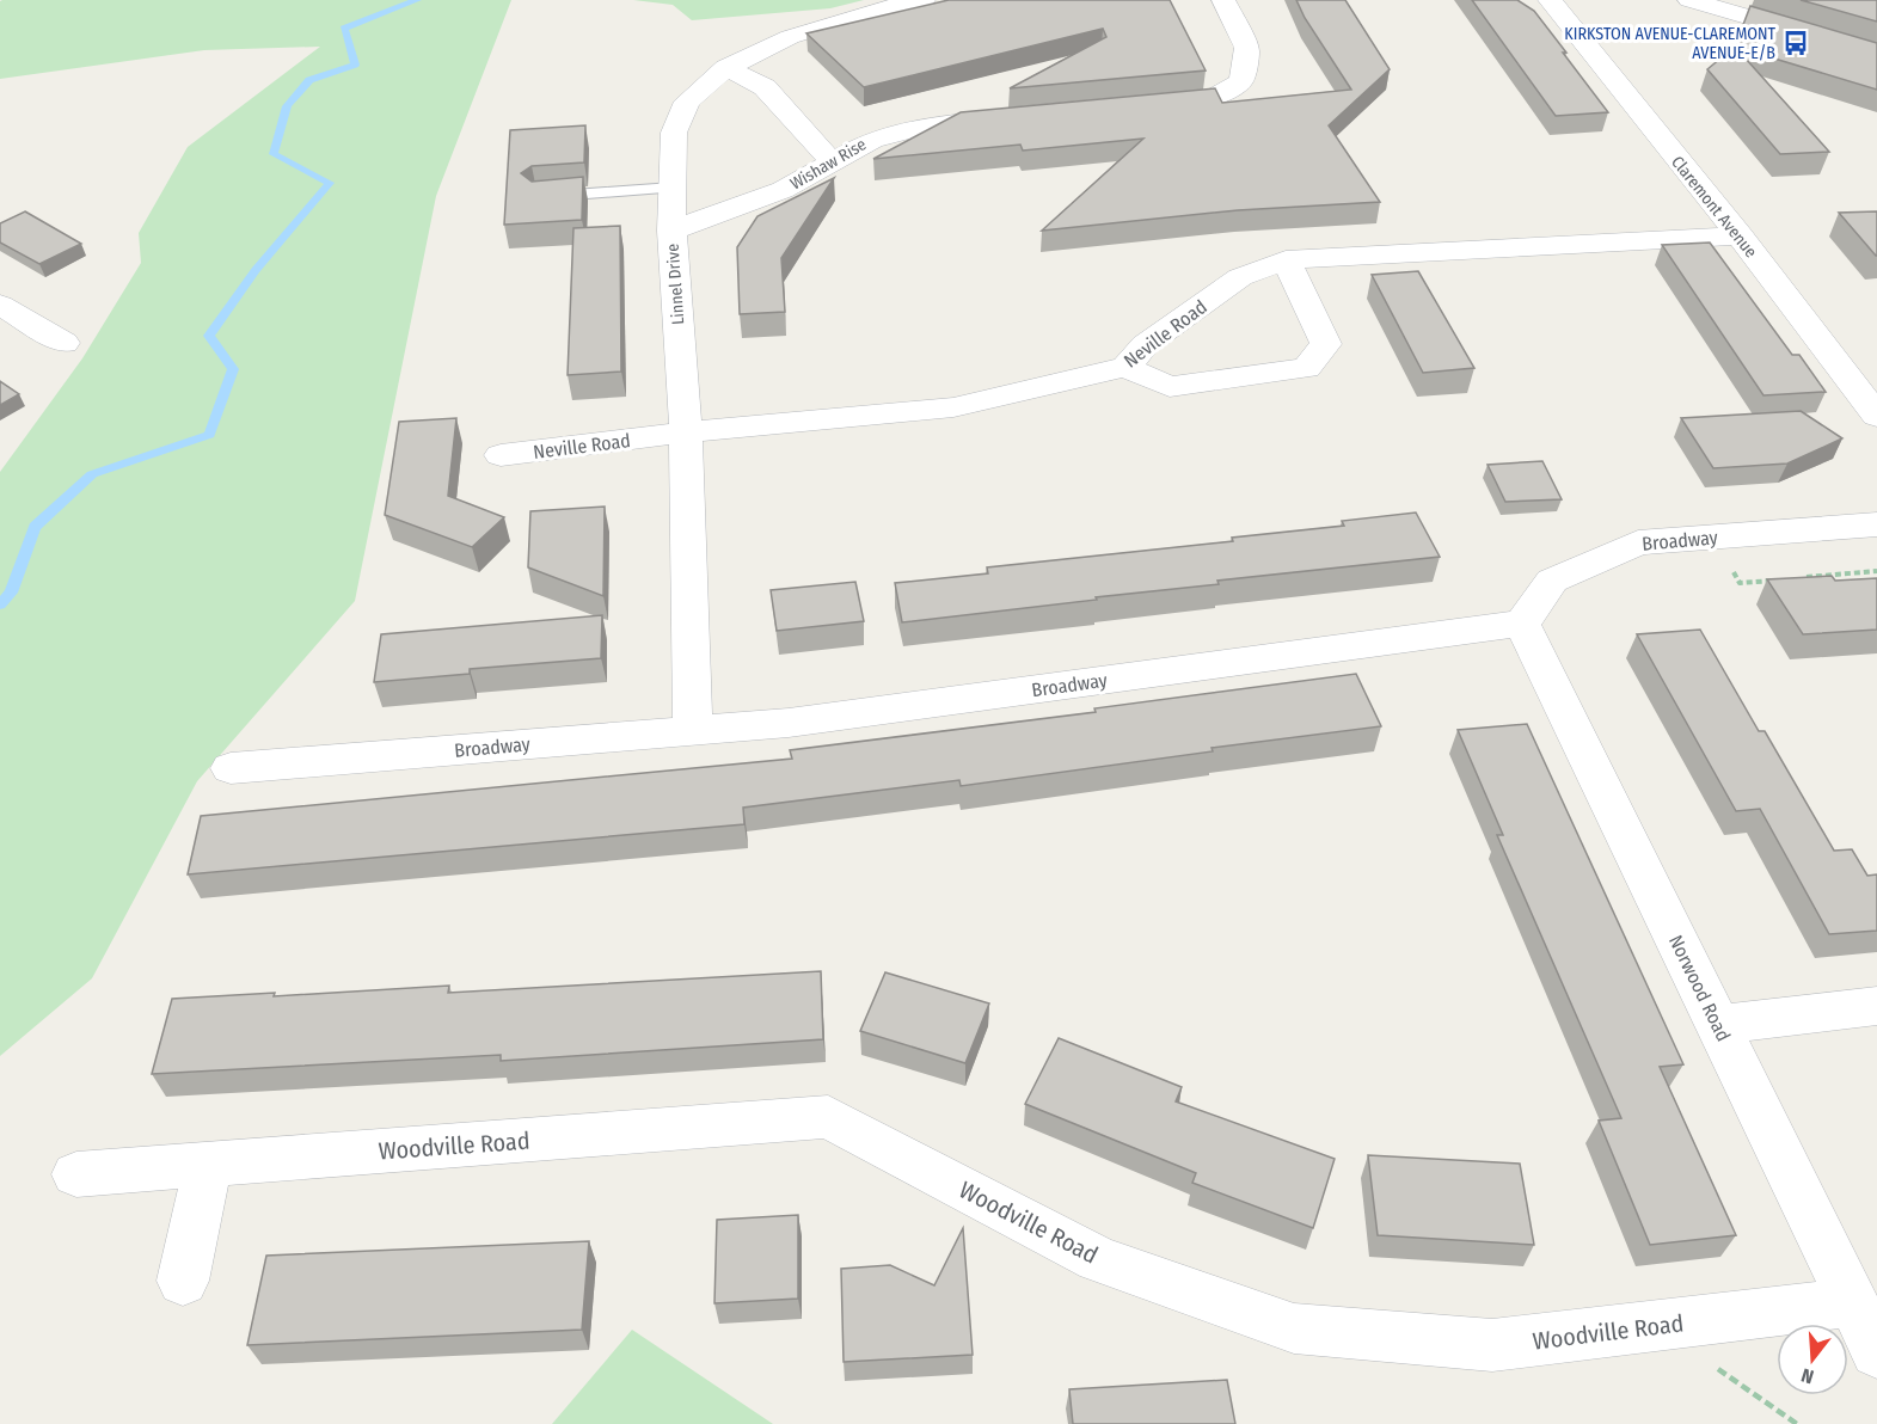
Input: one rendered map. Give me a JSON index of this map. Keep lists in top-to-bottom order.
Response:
{
  "streets": {
    "street": [
      "Wishaw Rise",
      "Claremont Avenue",
      "Linnel Drive",
      "Neville Road",
      "Broadway",
      "Norwood Road",
      "Woodville Road"
    ]
  },
  "crossings": [
    ["Wishaw Rise", "Linnel Drive"],
    ["Claremont Avenue", "Neville Road"],
    ["Linnel Drive", "Neville Road"],
    ["Linnel Drive", "Broadway"],
    ["Broadway", "Norwood Road"],
    ["Norwood Road", "Woodville Road"]
  ],
  "places": {
    "bus stop": ["KIRKSTON AVENUE-CLAREMONT AVENUE-E/B"]
  },
  "north": "bottom"
}
